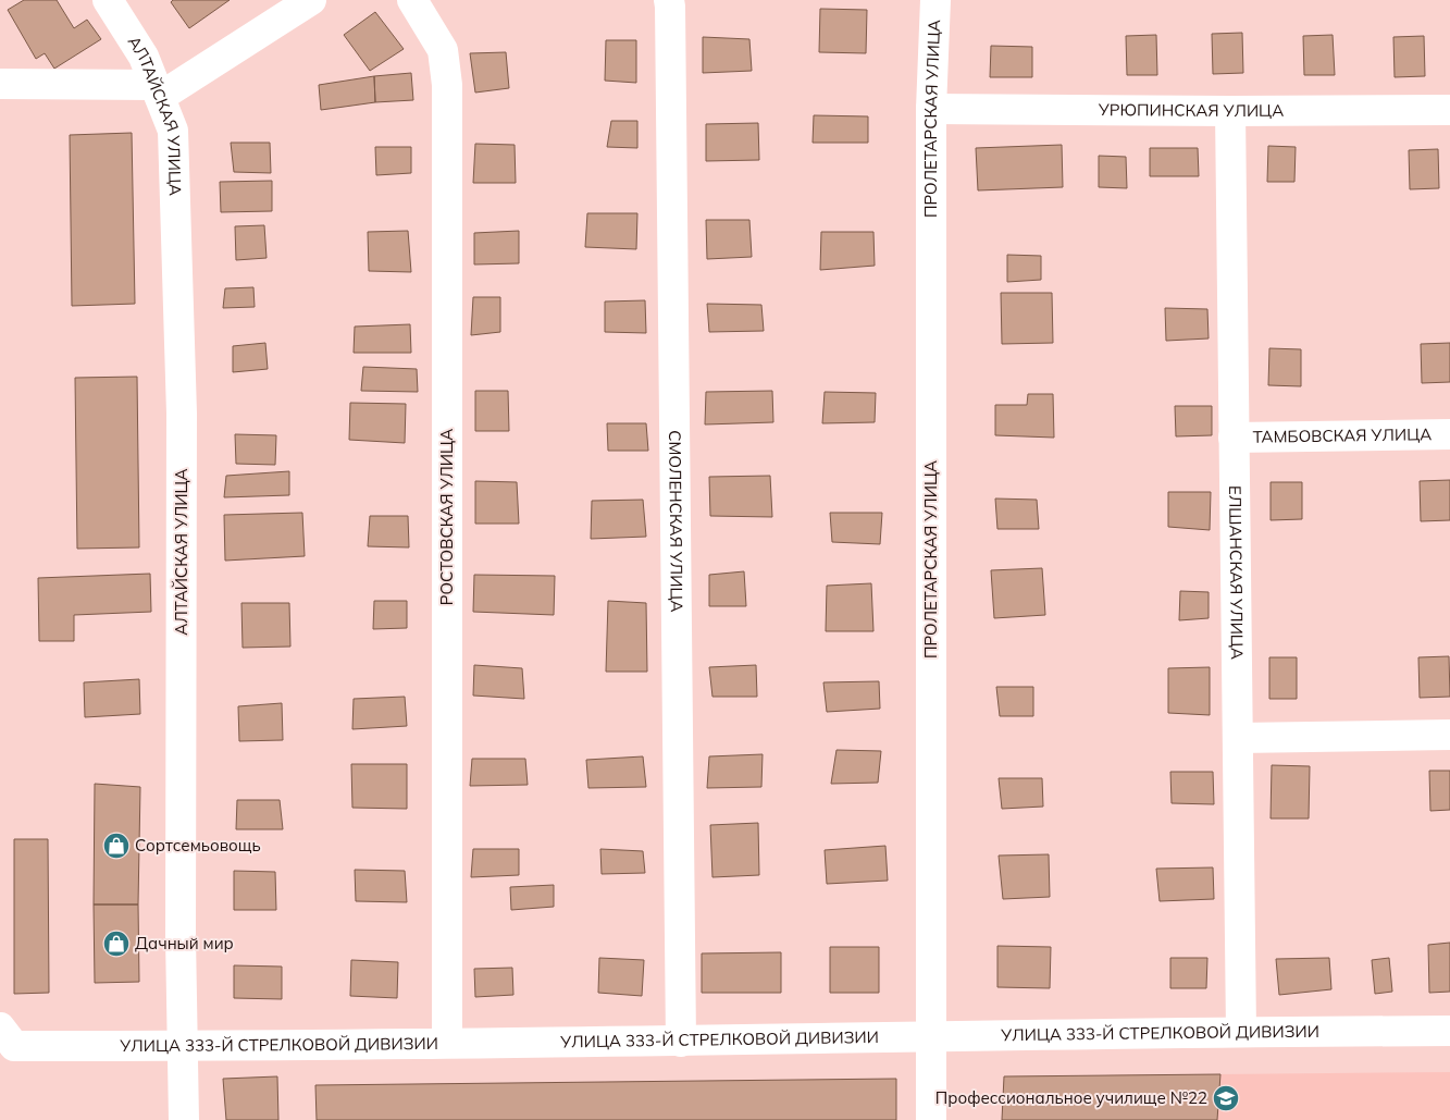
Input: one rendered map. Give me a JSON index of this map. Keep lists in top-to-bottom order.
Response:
{
  "streets": {
    "street": [
      "УРЮПИНСКАЯ УЛИЦА",
      "АЛТАЙСКАЯ УЛИЦА",
      "ПРОЛЕТАРСКАЯ УЛИЦА",
      "ТАМБОВСКАЯ УЛИЦА",
      "РОСТОВСКАЯ УЛИЦА",
      "СМОЛЕНСКАЯ УЛИЦА",
      "ЕЛШАНСКАЯ УЛИЦА",
      "УЛИЦА 333-Й СТРЕЛКОВОЙ ДИВИЗИИ"
    ]
  },
  "crossings": [
    ["УРЮПИНСКАЯ УЛИЦА", "ПРОЛЕТАРСКАЯ УЛИЦА"],
    ["УРЮПИНСКАЯ УЛИЦА", "ЕЛШАНСКАЯ УЛИЦА"],
    ["АЛТАЙСКАЯ УЛИЦА", "УЛИЦА 333-Й СТРЕЛКОВОЙ ДИВИЗИИ"],
    ["ПРОЛЕТАРСКАЯ УЛИЦА", "УЛИЦА 333-Й СТРЕЛКОВОЙ ДИВИЗИИ"],
    ["ТАМБОВСКАЯ УЛИЦА", "ЕЛШАНСКАЯ УЛИЦА"],
    ["РОСТОВСКАЯ УЛИЦА", "УЛИЦА 333-Й СТРЕЛКОВОЙ ДИВИЗИИ"],
    ["СМОЛЕНСКАЯ УЛИЦА", "УЛИЦА 333-Й СТРЕЛКОВОЙ ДИВИЗИИ"],
    ["ЕЛШАНСКАЯ УЛИЦА", "УЛИЦА 333-Й СТРЕЛКОВОЙ ДИВИЗИИ"]
  ],
  "places": {
    "shop": ["Сортсемьовощь", "Дачный мир"],
    "school or university": ["Профессиональное училище №22"]
  }
}
